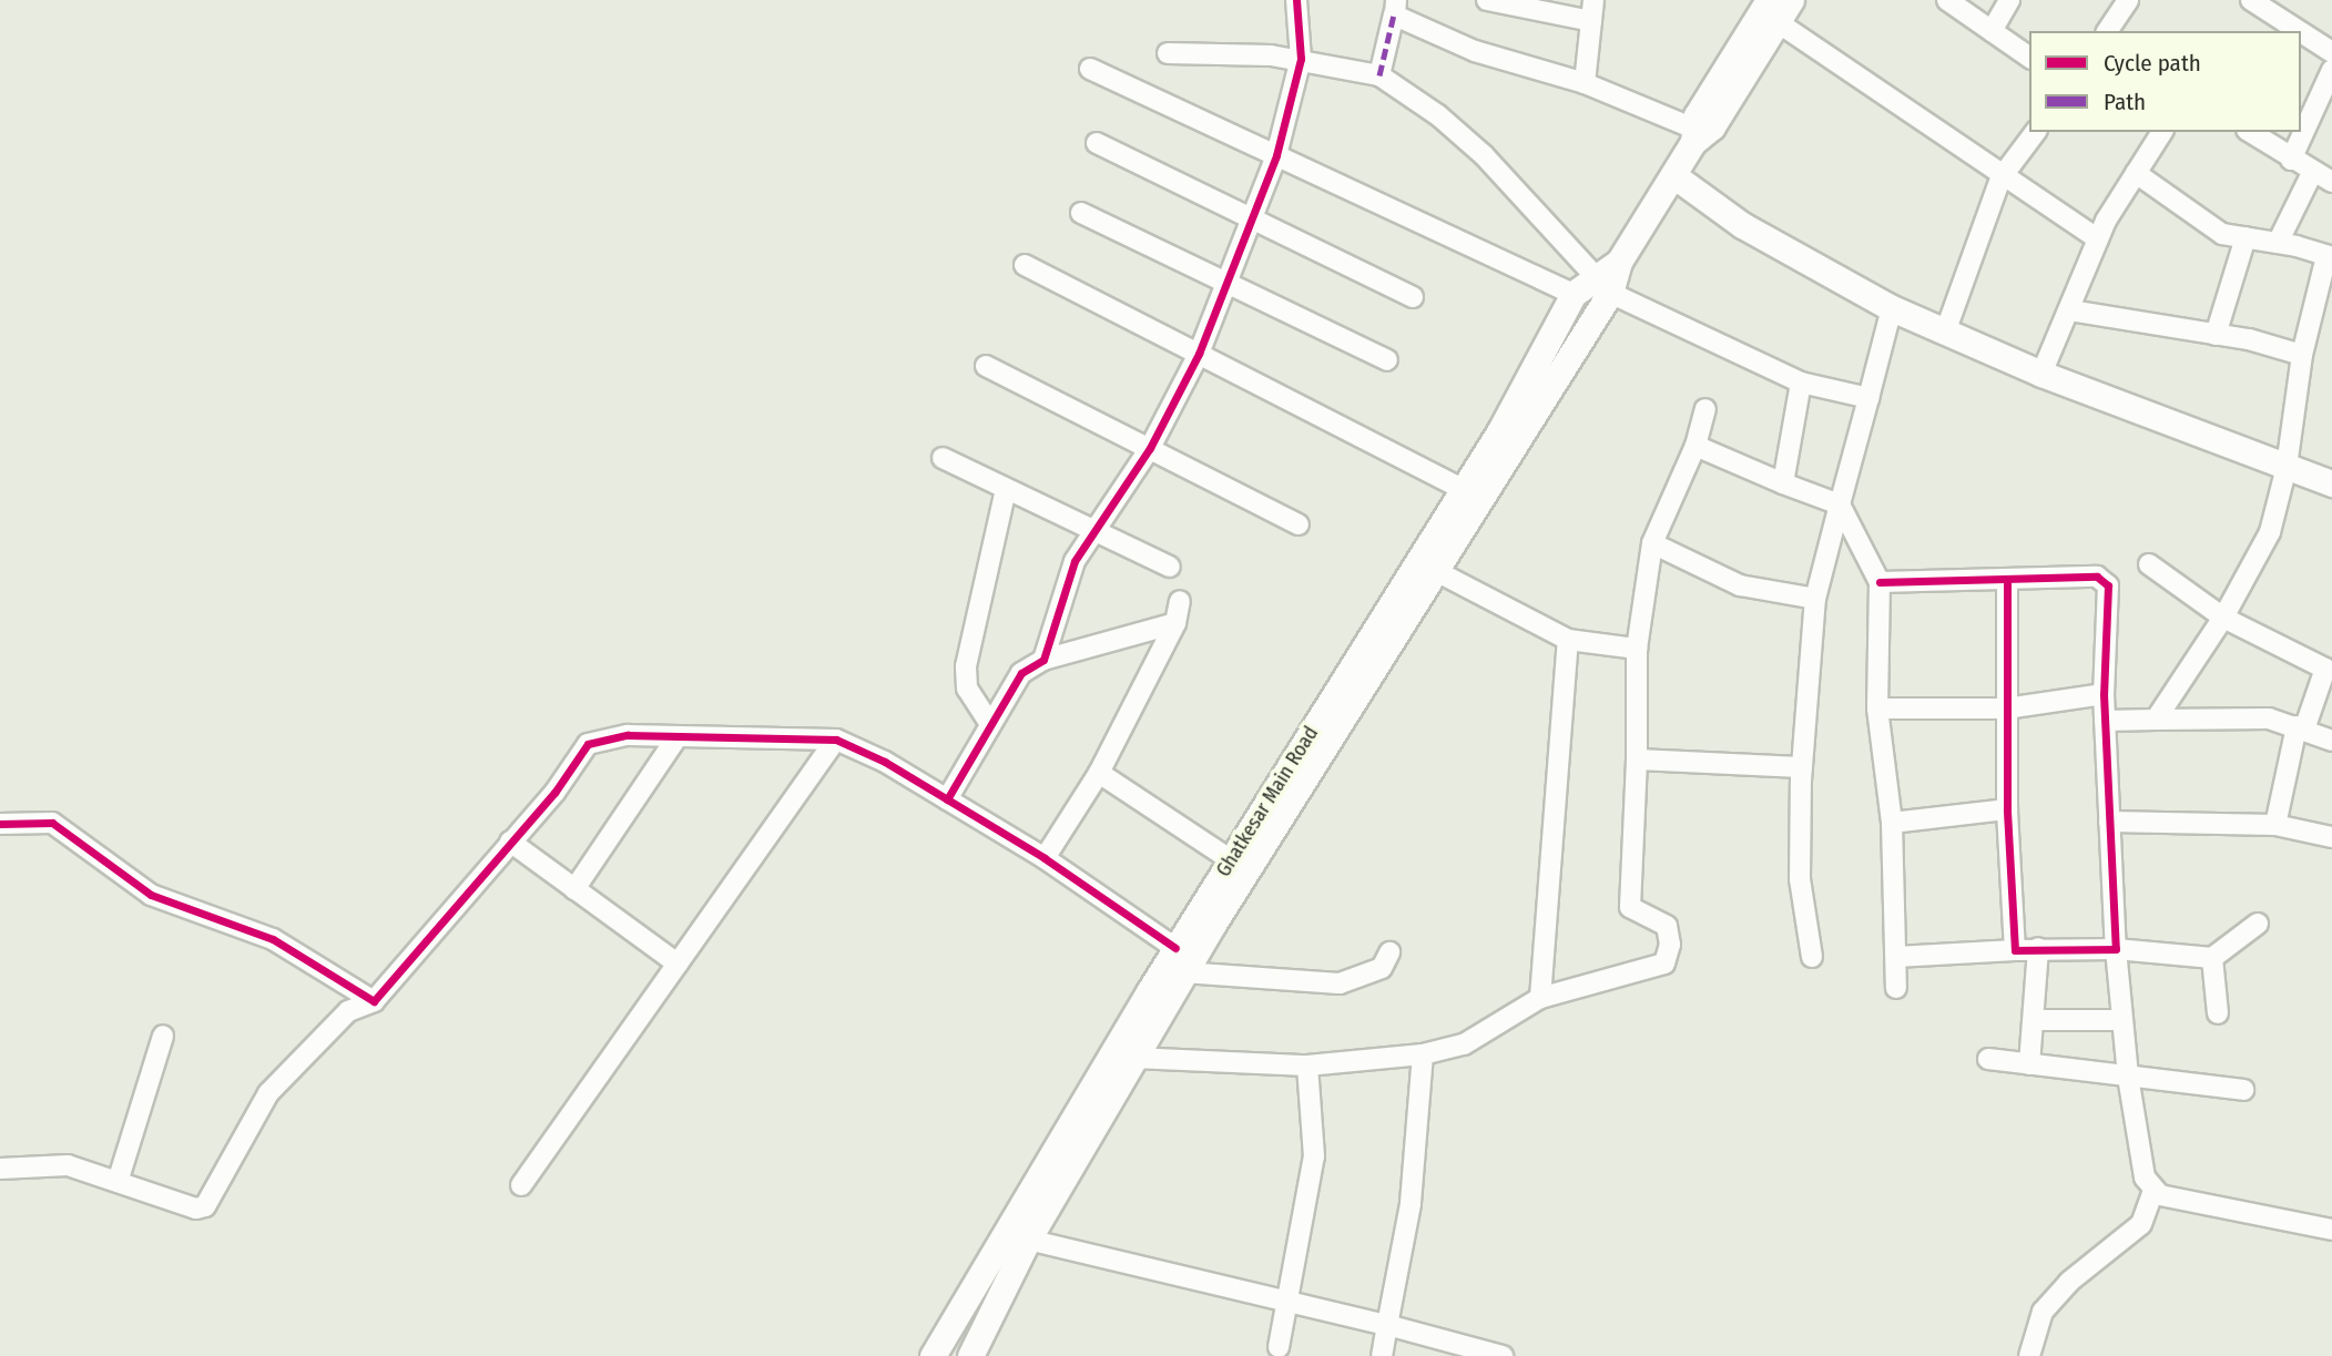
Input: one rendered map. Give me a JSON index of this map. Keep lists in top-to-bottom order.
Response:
{
  "streets": {
    "main road": ["Ghatkesar Main Road"]
  },
  "legend": ["Cycle path", "Path"]
}
